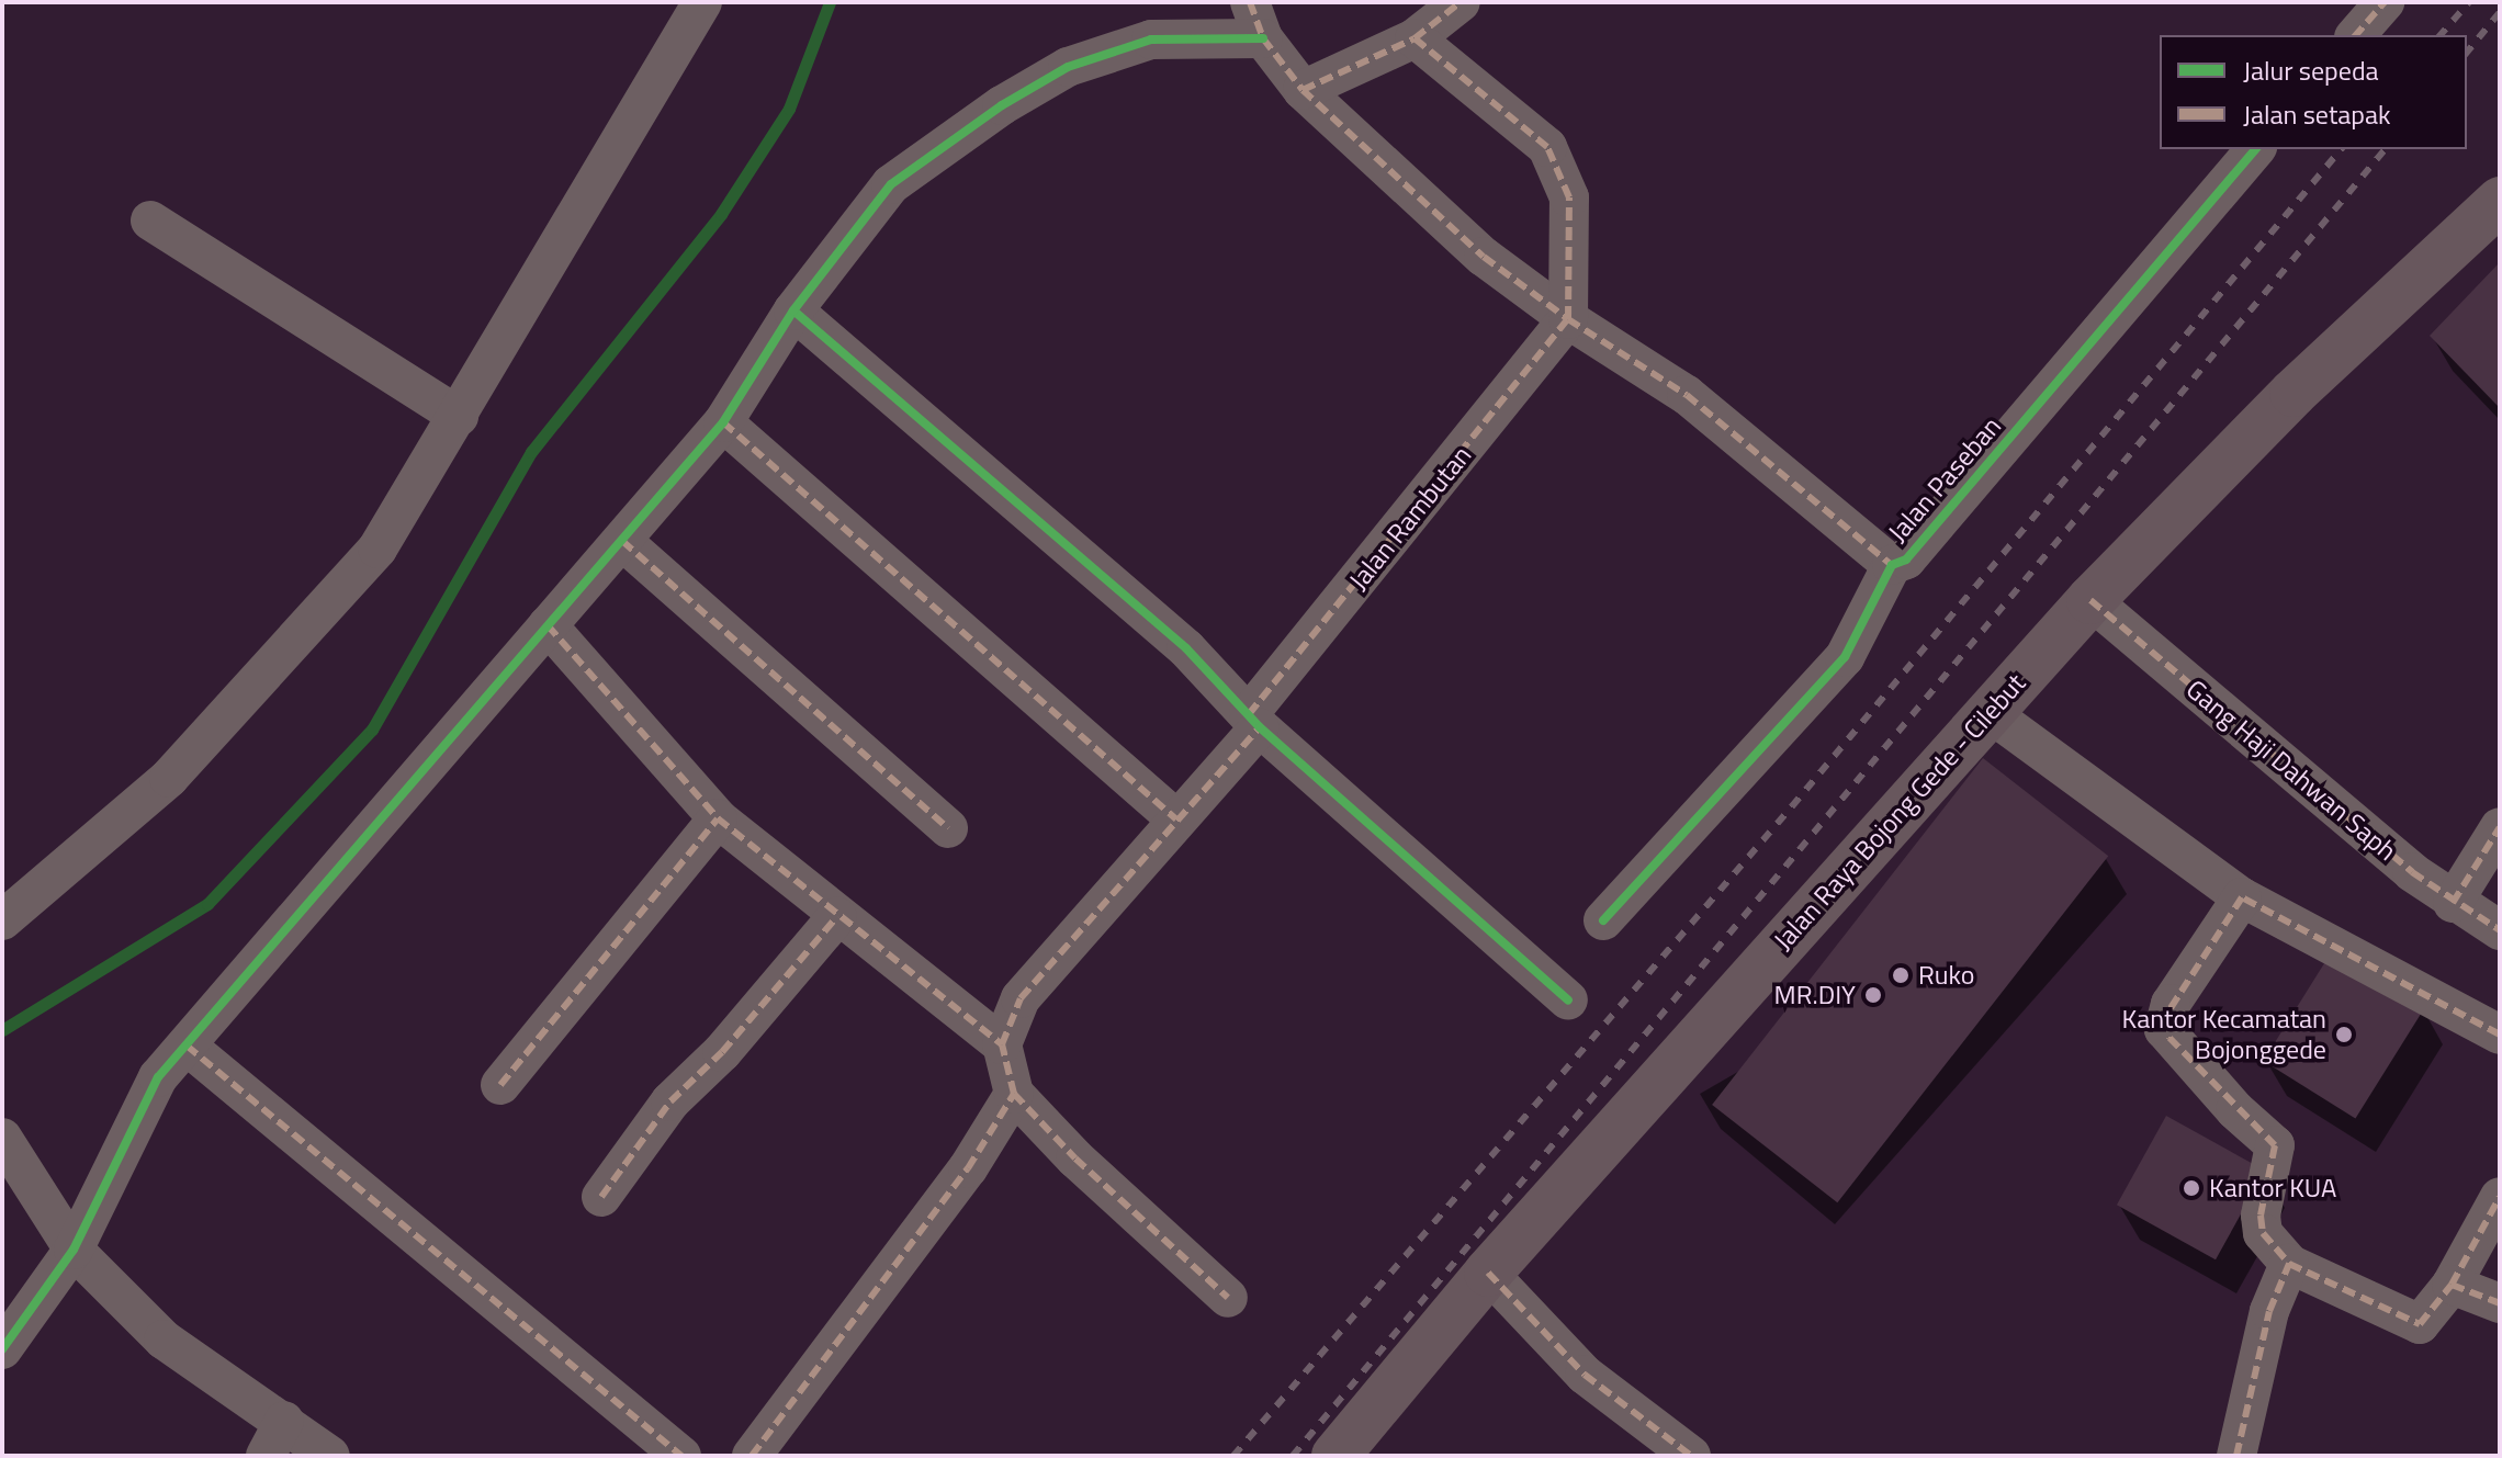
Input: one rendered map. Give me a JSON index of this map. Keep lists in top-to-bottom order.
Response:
{
  "streets": {
    "main road": ["Jalan Raya Bojong Gede - Cilebut"],
    "street": ["Jalan Paseban", "Jalan Rambutan", "Gang Haji Dahwan Saph"]
  },
  "crossings": [
    ["Gang Haji Dahwan Saph", "Jalan Raya Bojong Gede - Cilebut"]
  ],
  "places": [
    "Ruko",
    "MR.DIY",
    "Kantor Kecamatan Bojonggede",
    "Kantor KUA"
  ],
  "legend": ["Jalur sepeda", "Jalan setapak"]
}
